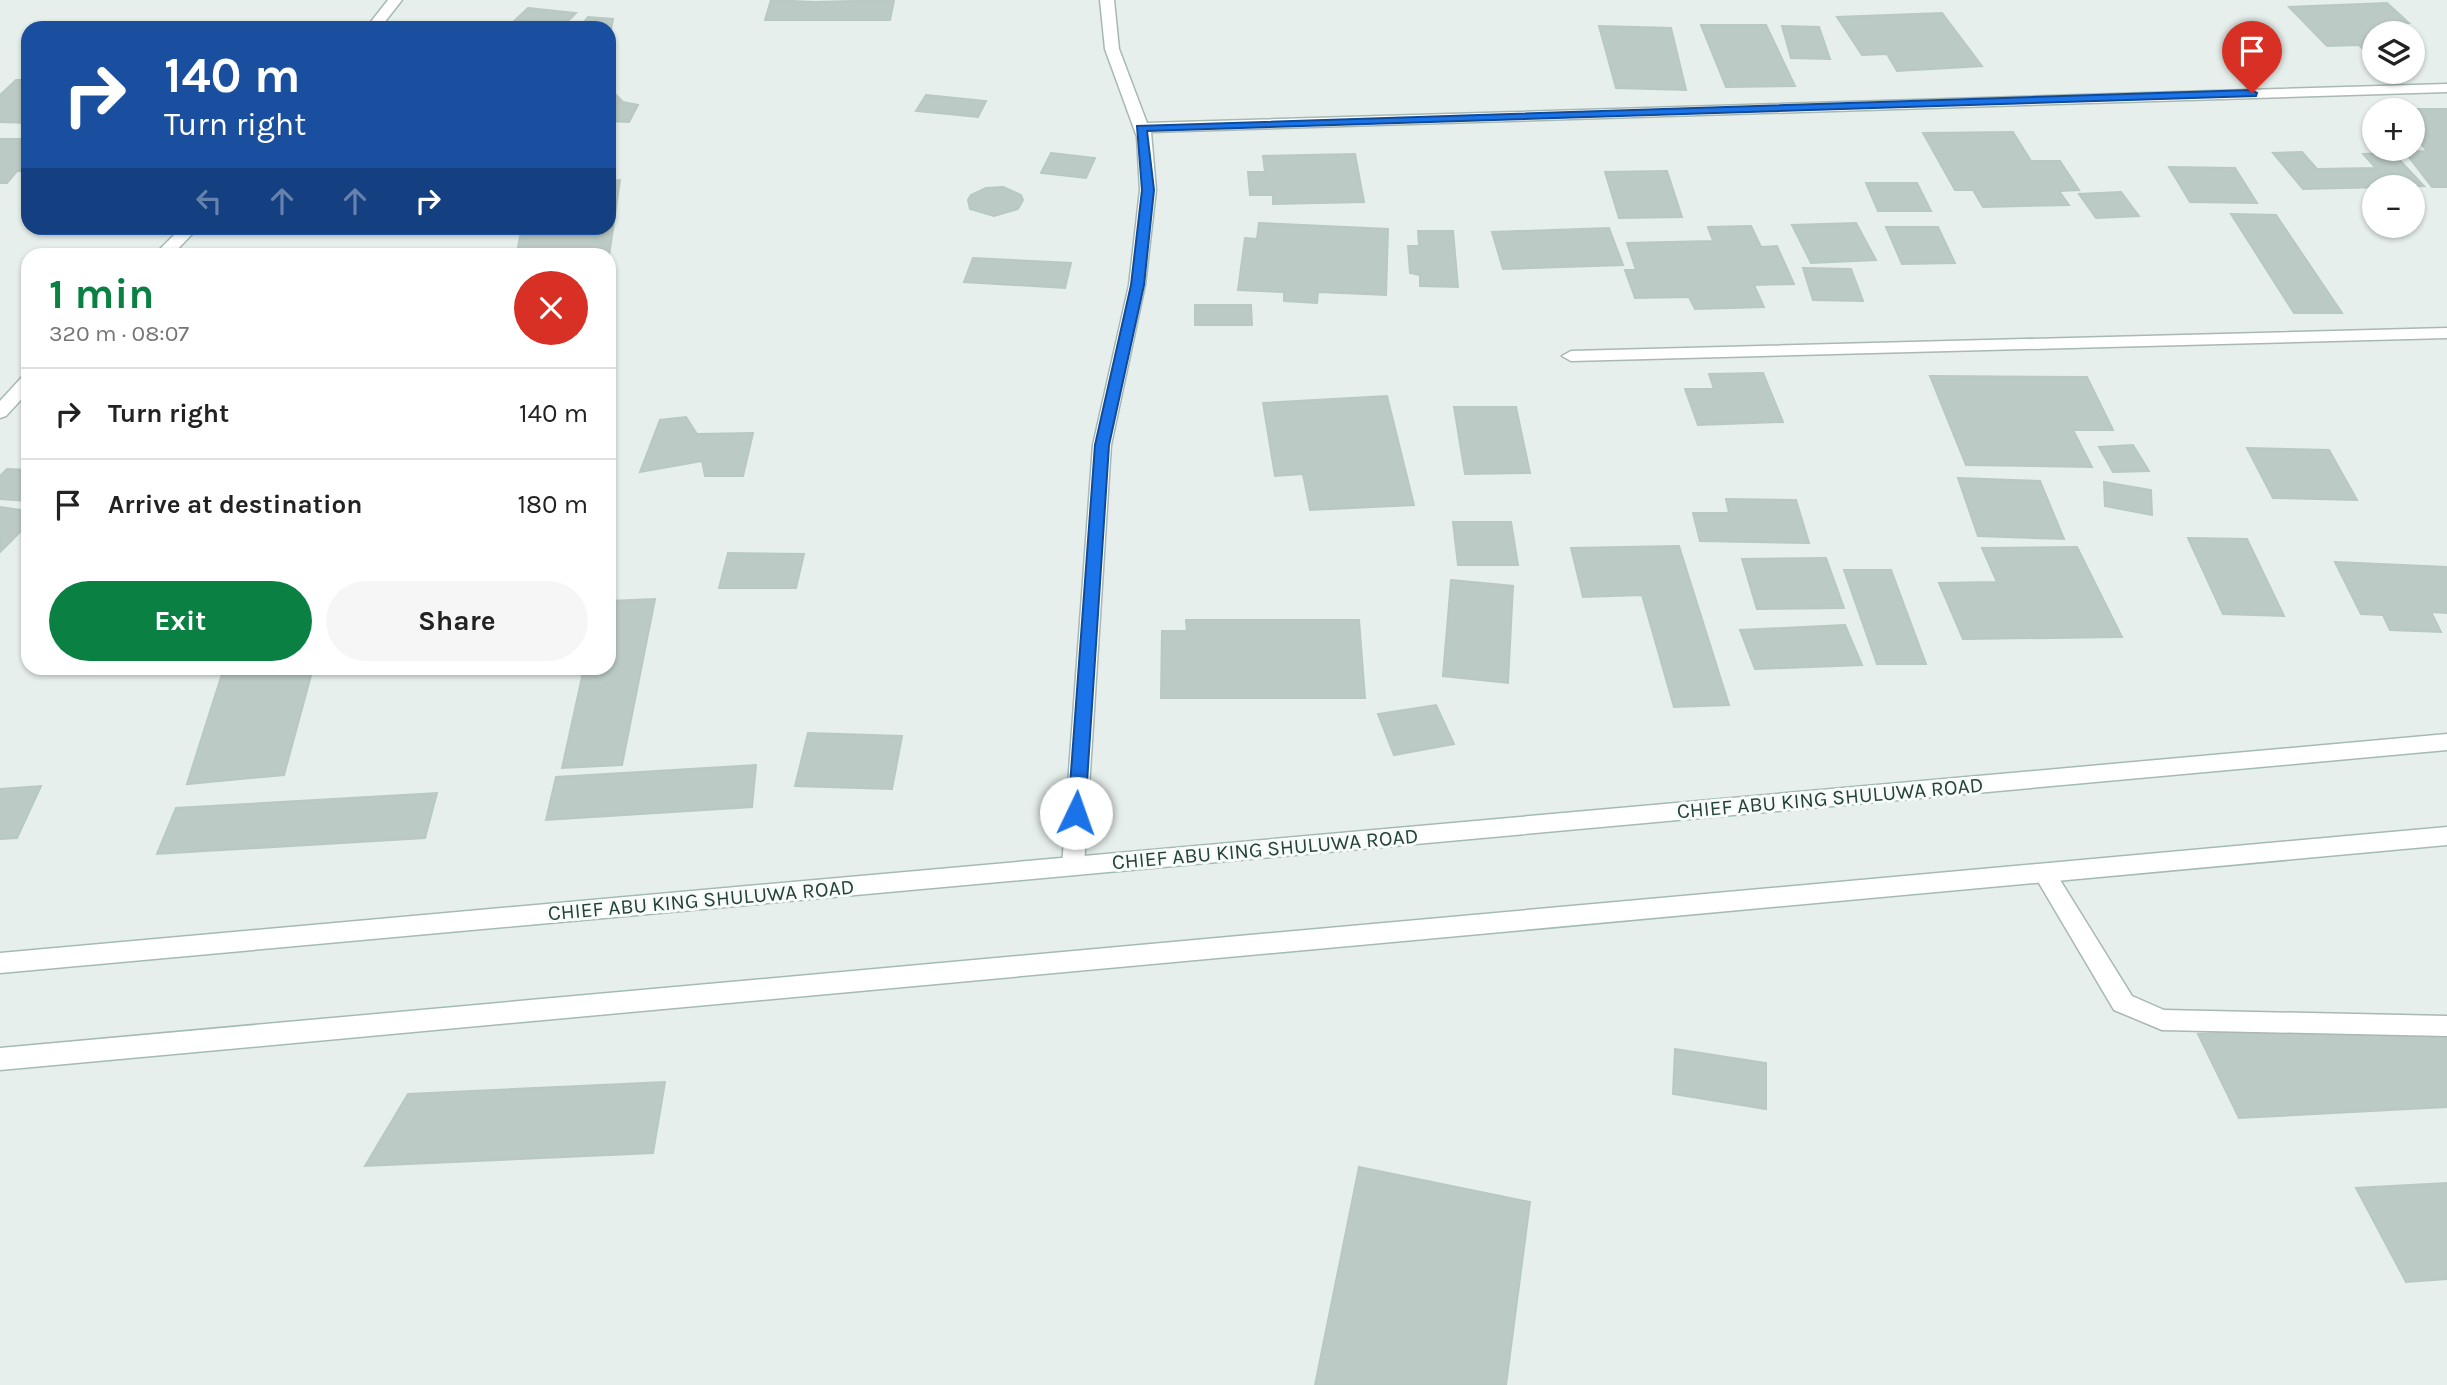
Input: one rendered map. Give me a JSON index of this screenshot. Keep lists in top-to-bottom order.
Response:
{
  "streets": {
    "street": ["CHIEF ABU KING SHULUWA ROAD"]
  },
  "page": {
    "map_buttons": ["+", "−"],
    "turn": ["140 m", "Turn right"],
    "heading": ["1 min", "320 m · 08:07"],
    "list": [
      {
        "name": "Turn right",
        "value": "140 m"
      },
      {
        "name": "Arrive at destination",
        "value": "180 m"
      }
    ],
    "buttons": ["Exit", "Share"]
  }
}
